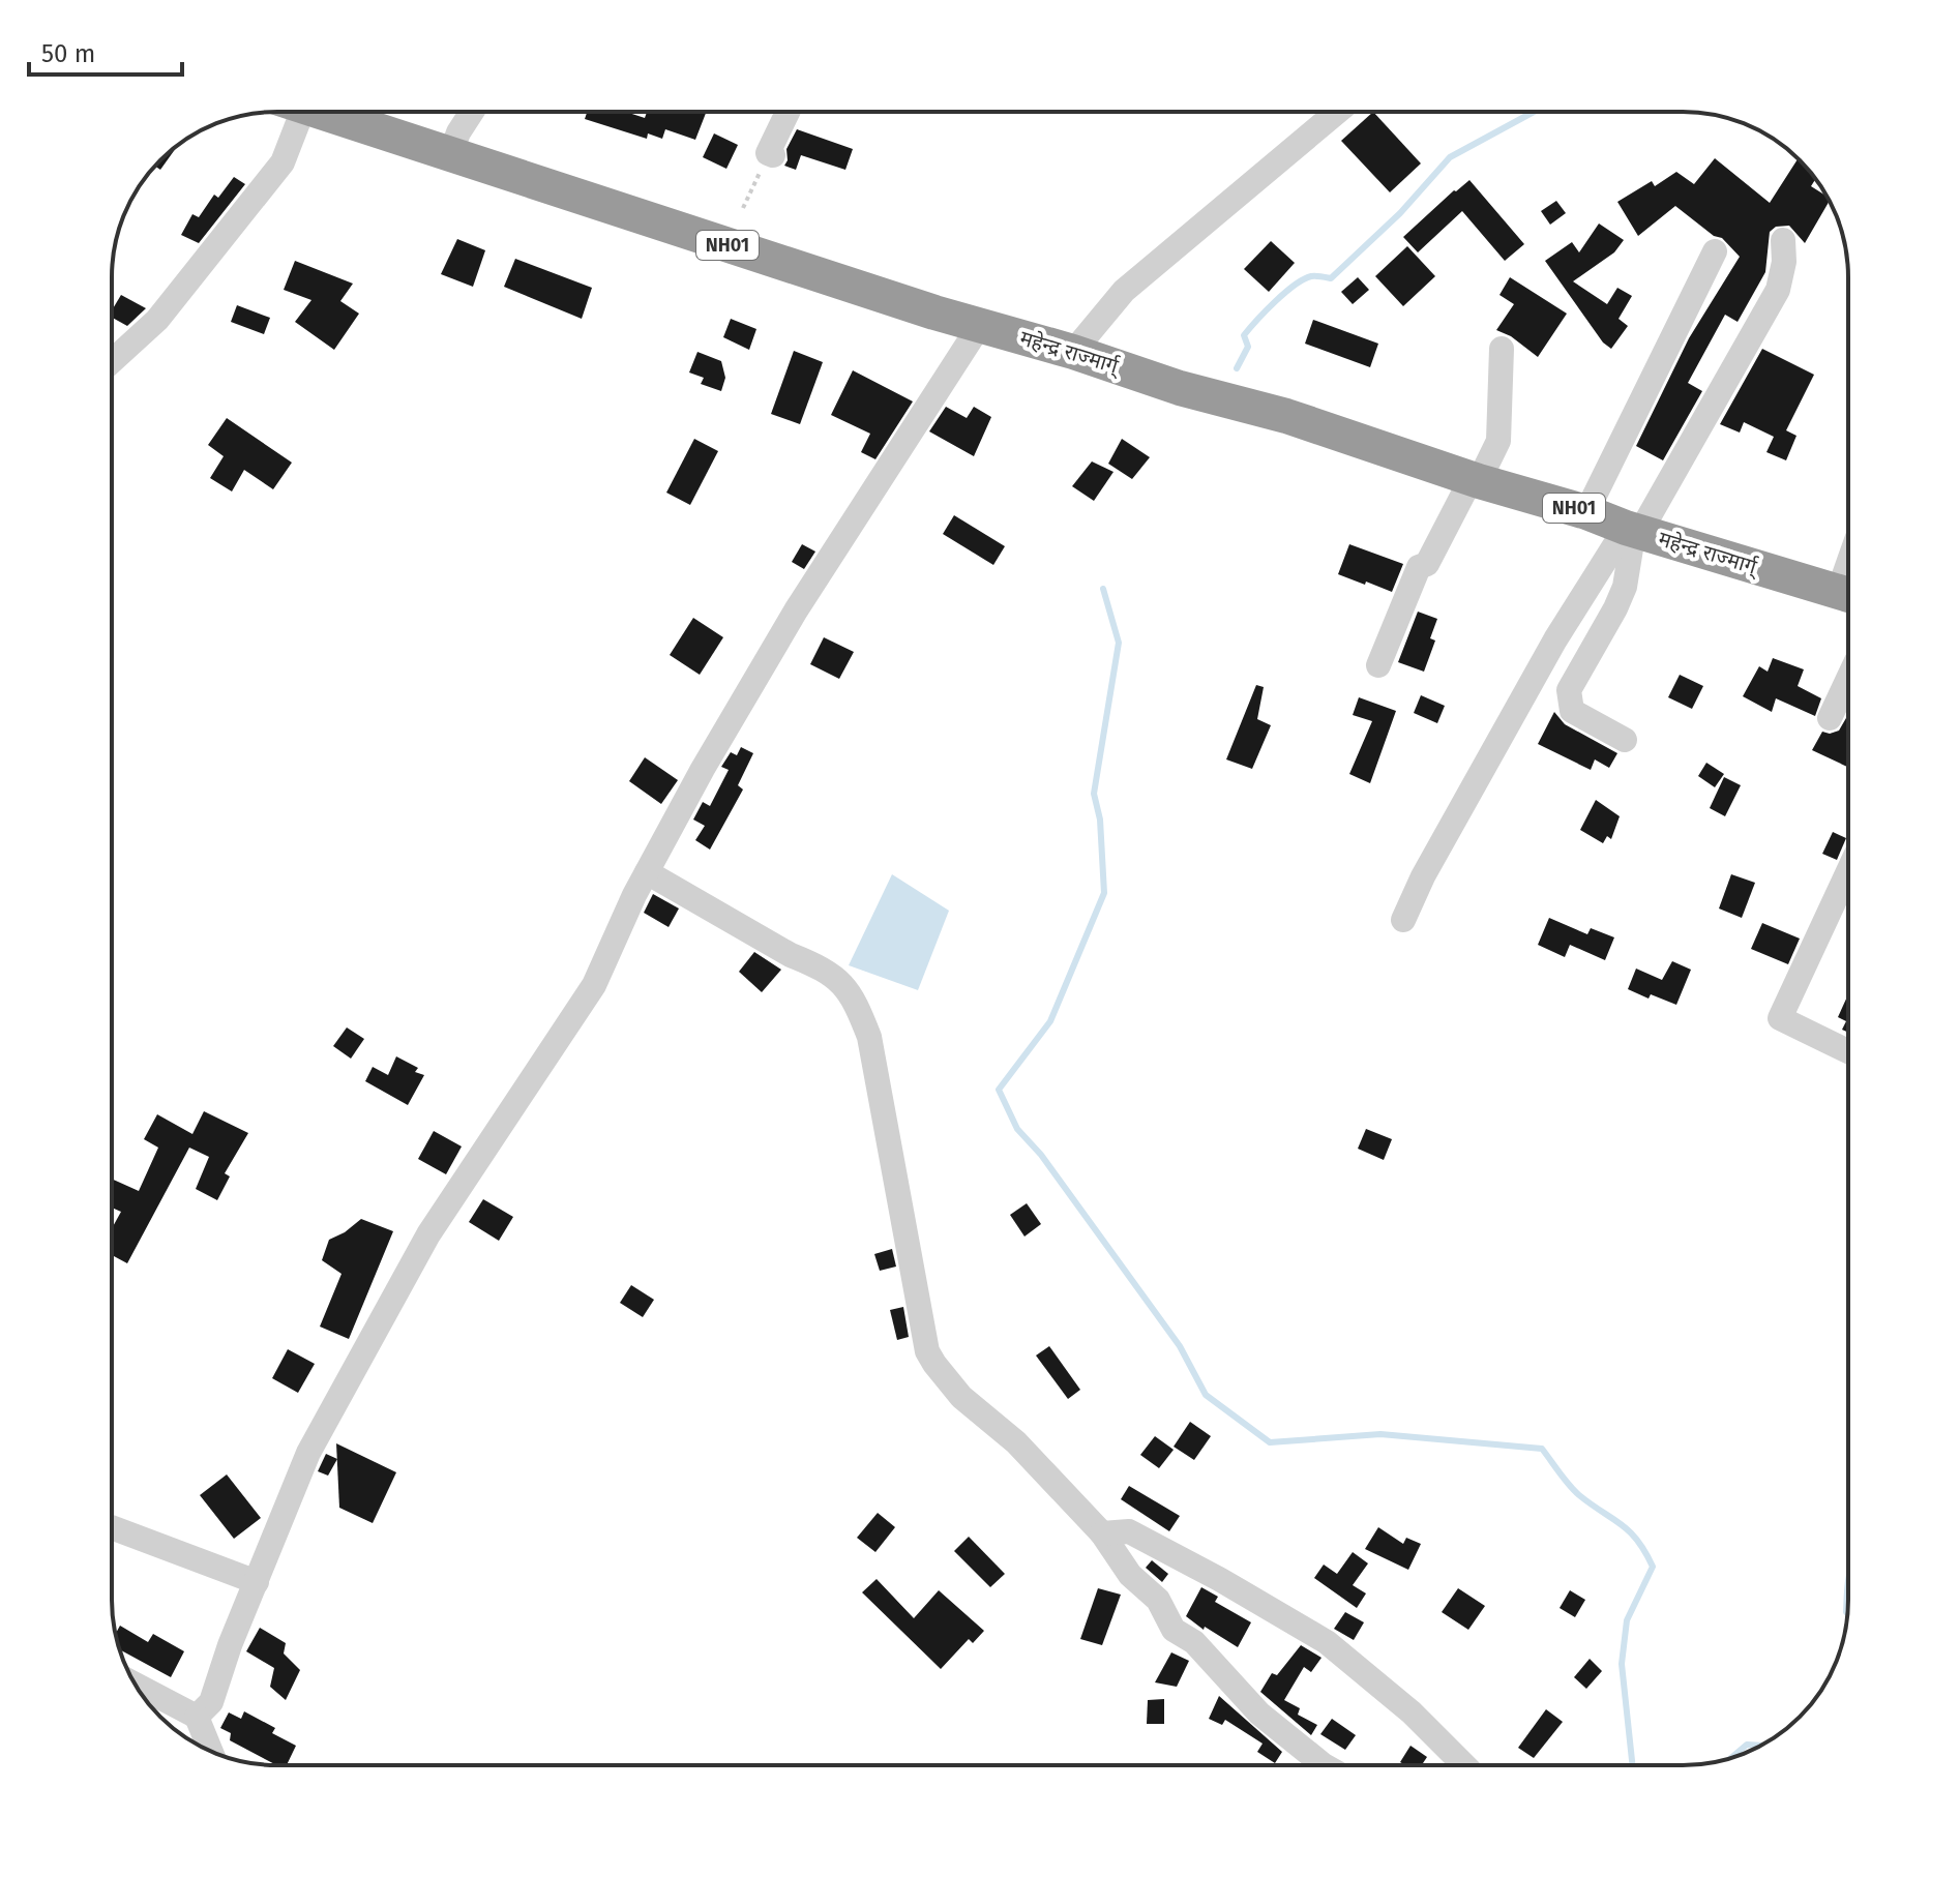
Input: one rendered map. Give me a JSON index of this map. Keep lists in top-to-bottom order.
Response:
{
  "streets": {
    "highway": ["NH01", "महेन्द्र राज्मार्ग्"]
  },
  "scale_bar": "50 m"
}
